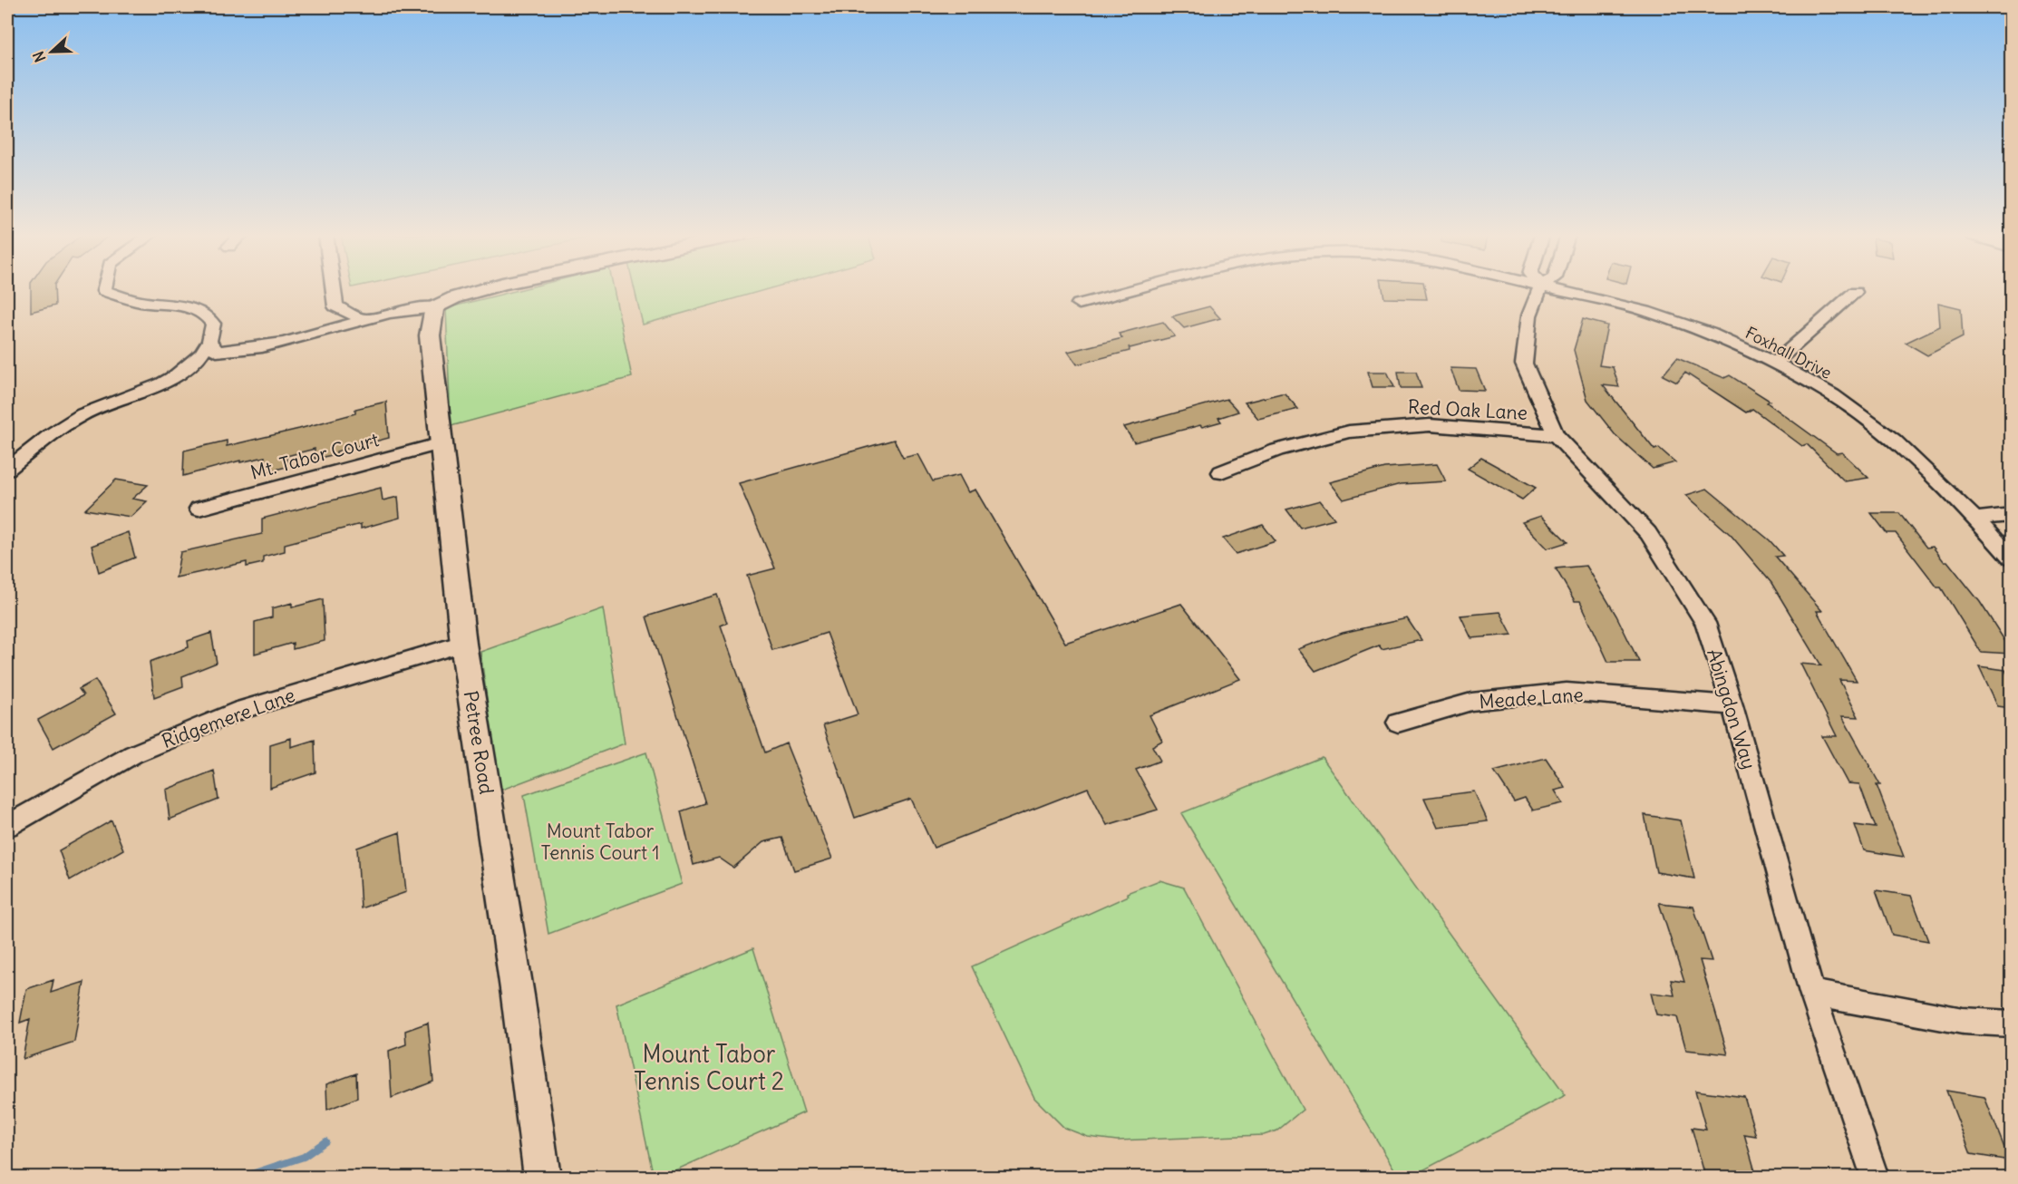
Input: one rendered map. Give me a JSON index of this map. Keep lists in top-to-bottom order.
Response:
{
  "streets": {
    "street": [
      "Foxhall Drive",
      "Red Oak Lane",
      "Mt. Tabor Court",
      "Meade Lane",
      "Abingdon Way",
      "Ridgemere Lane",
      "Petree Road"
    ]
  },
  "crossings": [
    ["Red Oak Lane", "Abingdon Way"],
    ["Mt. Tabor Court", "Petree Road"],
    ["Meade Lane", "Abingdon Way"],
    ["Ridgemere Lane", "Petree Road"]
  ],
  "parks": ["Mount Tabor Tennis Court 1", "Mount Tabor Tennis Court 2"],
  "north": "left"
}
